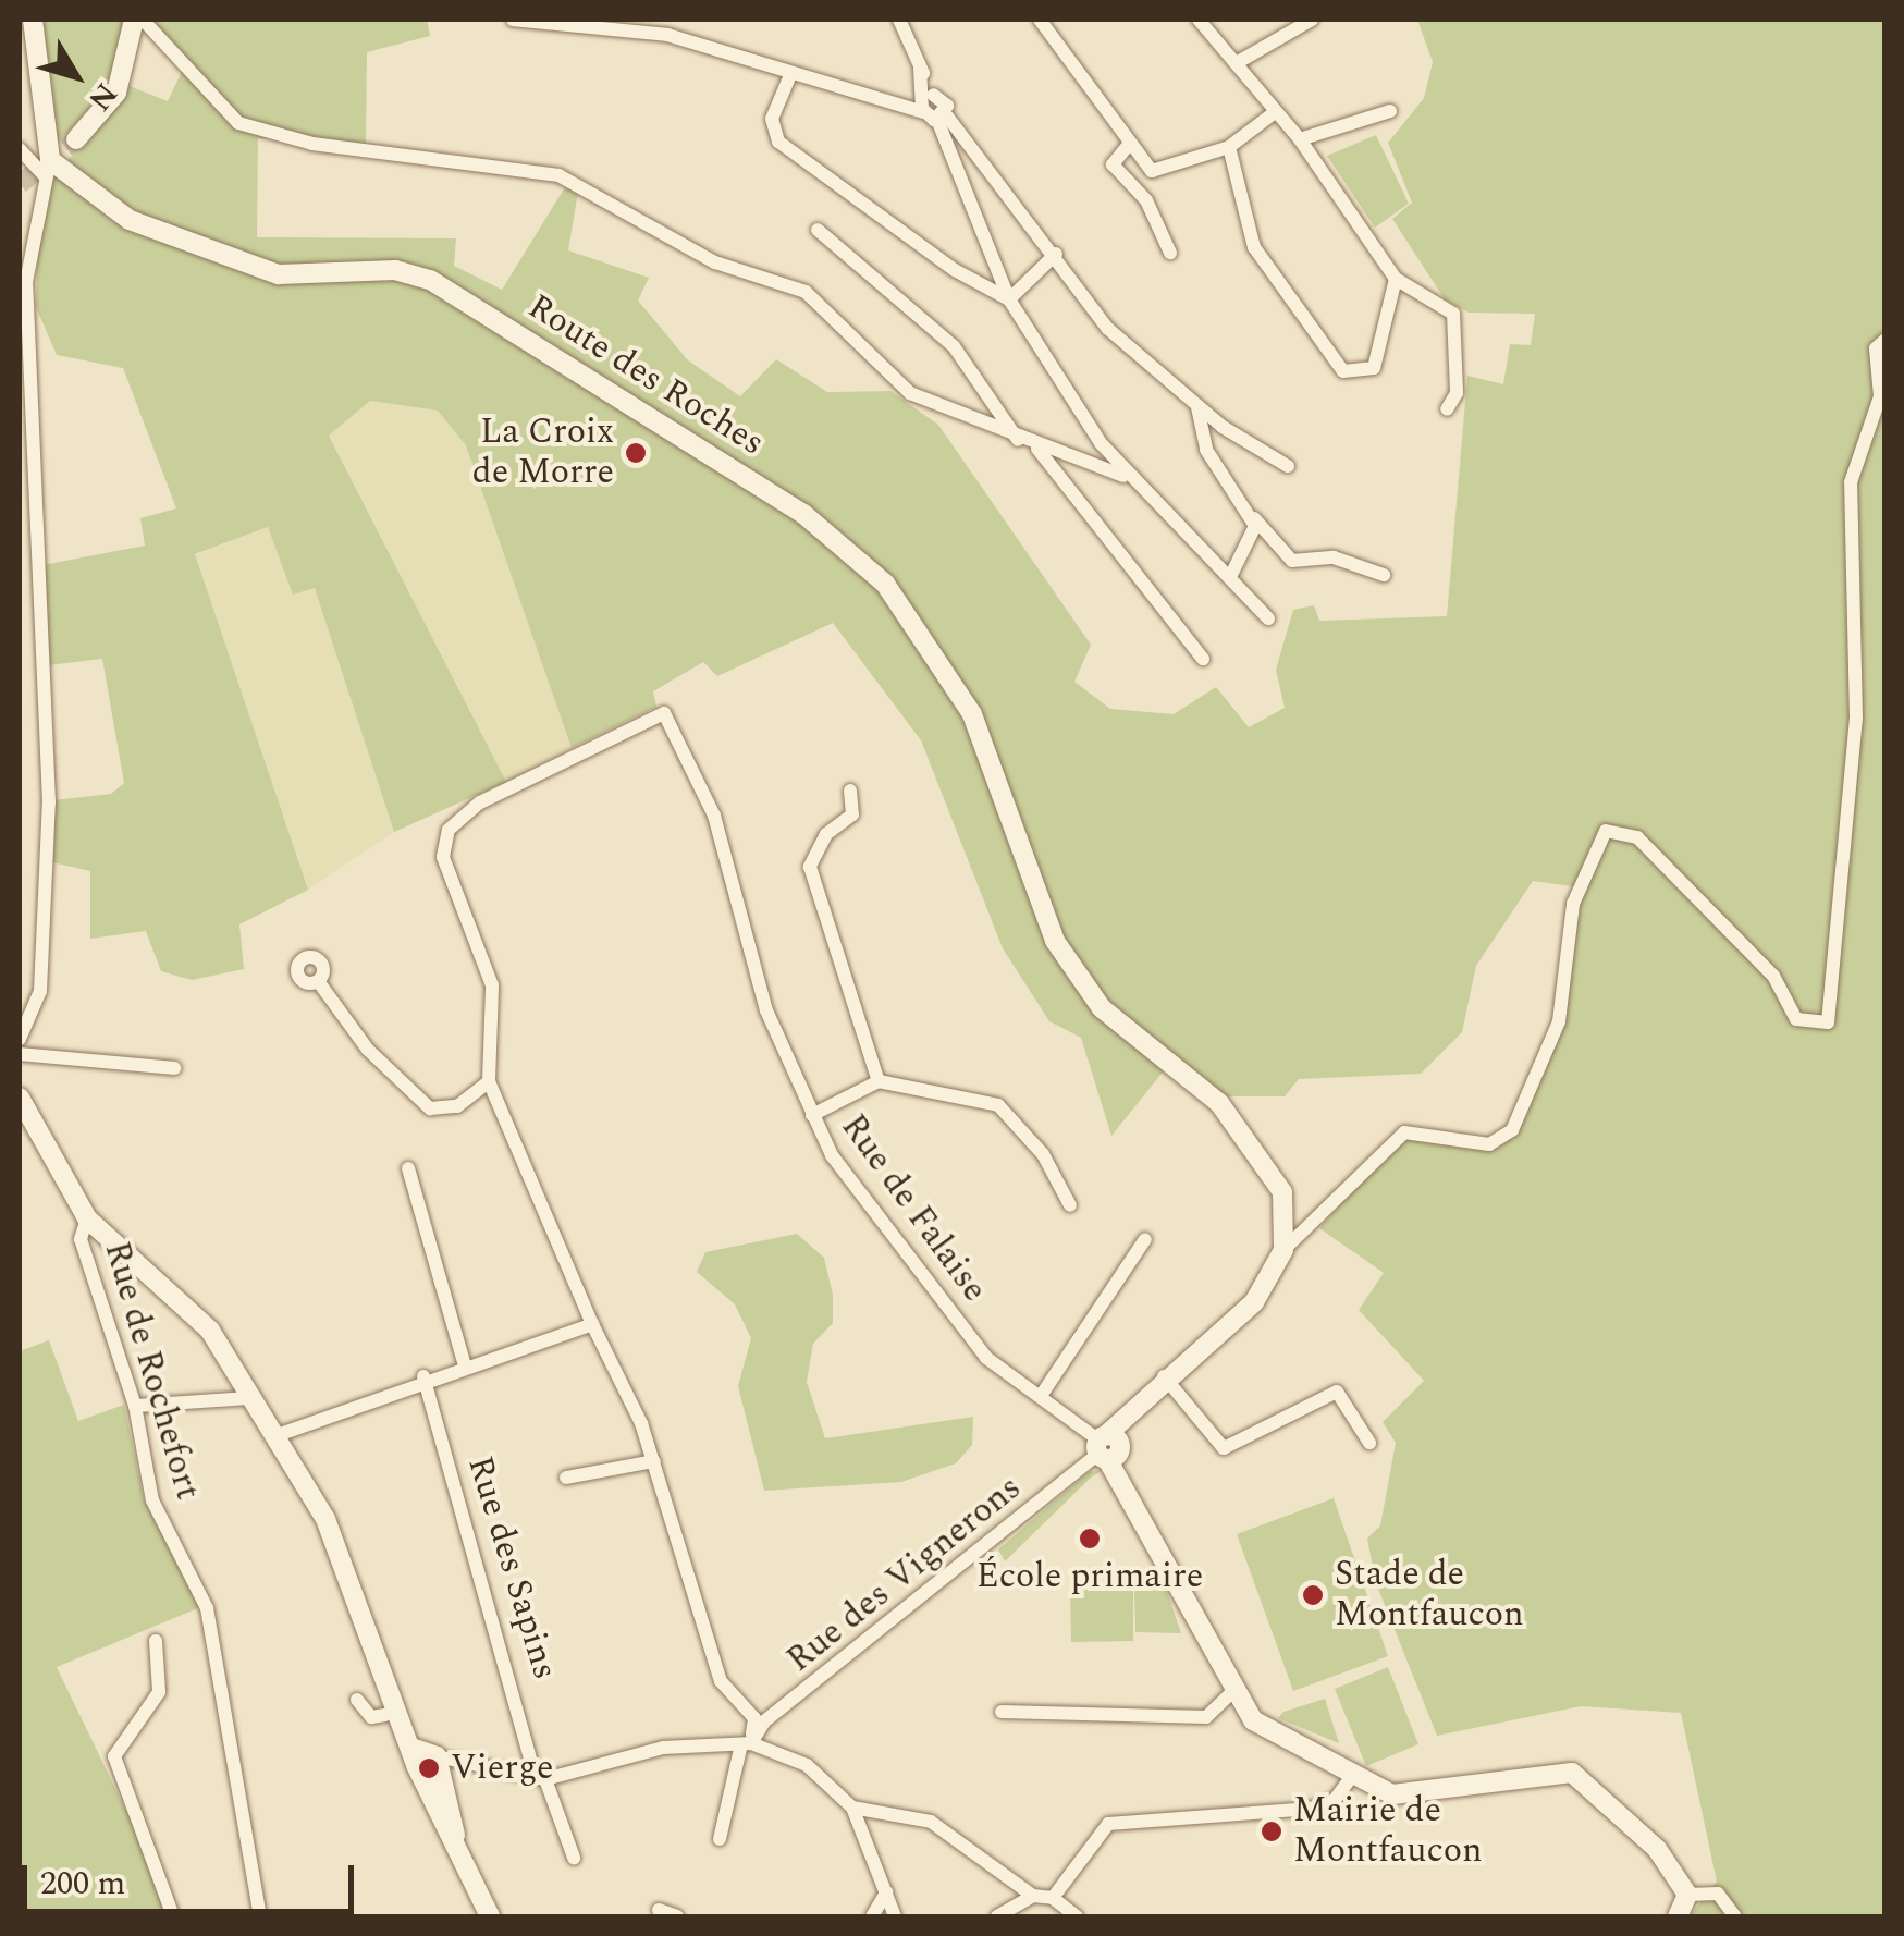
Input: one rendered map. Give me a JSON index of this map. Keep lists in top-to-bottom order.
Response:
{
  "streets": {
    "street": [
      "Route des Roches",
      "Rue de Falaise",
      "Rue de Rochefort",
      "Rue des Sapins",
      "Rue des Vignerons"
    ]
  },
  "crossings": [
    ["Rue de Falaise", "Rue des Vignerons"]
  ],
  "places": [
    "La Croix de Morre",
    "École primaire",
    "Stade de Montfaucon",
    "Vierge",
    "Mairie de Montfaucon"
  ],
  "scale_bar": "200 m",
  "north": "bottom right"
}
